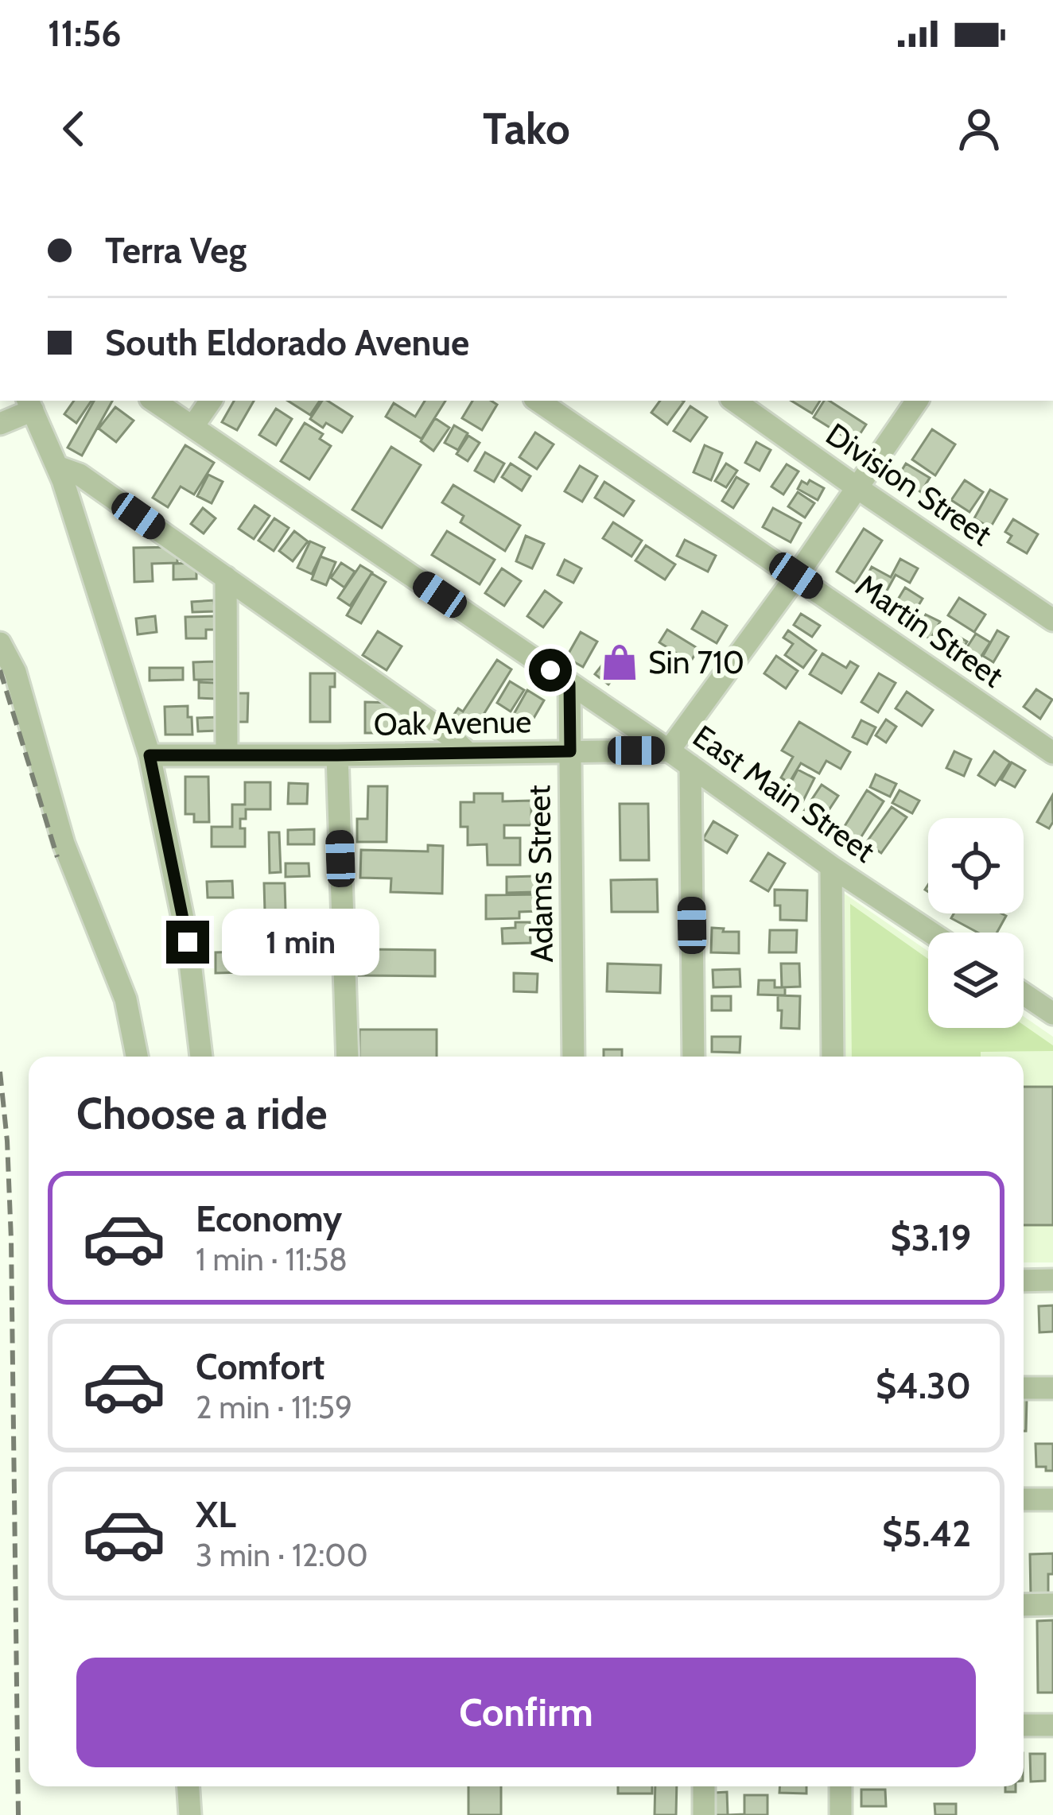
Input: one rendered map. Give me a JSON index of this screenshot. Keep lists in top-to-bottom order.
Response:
{
  "streets": {
    "street": [
      "Division Street",
      "Martin Street",
      "Oak Avenue",
      "East Main Street",
      "Adams Street"
    ]
  },
  "crossings": [
    ["Oak Avenue", "East Main Street"],
    ["Oak Avenue", "Adams Street"],
    ["East Main Street", "Adams Street"]
  ],
  "places": {
    "shop": ["Sin 710"]
  },
  "page": {
    "status": "11:56",
    "header": "Tako",
    "banner": ["Terra Veg", "South Eldorado Avenue"],
    "bubble": "1 min",
    "heading": "Choose a ride",
    "list": [
      {
        "name": "Economy",
        "note": "1 min · 11:58",
        "value": "$3.19"
      },
      {
        "name": "Comfort",
        "note": "2 min · 11:59",
        "value": "$4.30"
      },
      {
        "name": "XL",
        "note": "3 min · 12:00",
        "value": "$5.42"
      }
    ],
    "buttons": "Confirm"
  }
}
